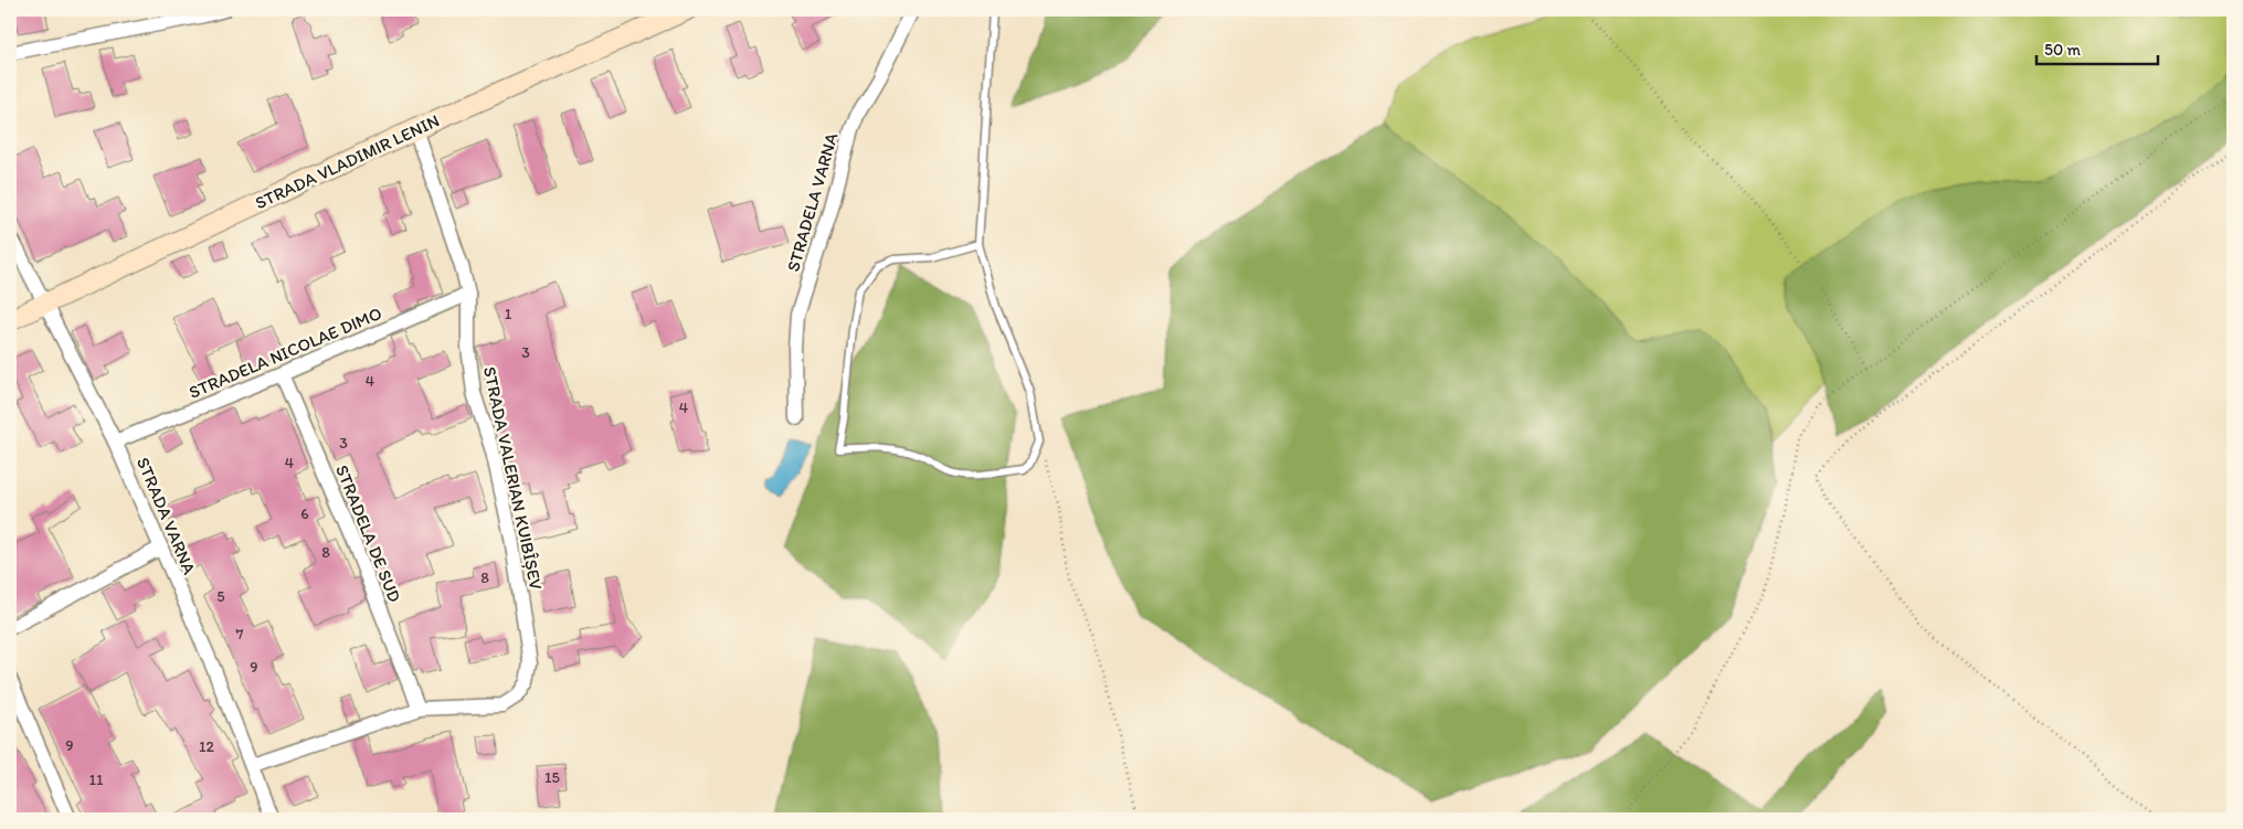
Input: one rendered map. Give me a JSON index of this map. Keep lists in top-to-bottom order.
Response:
{
  "streets": {
    "main road": ["STRADA VLADIMIR LENIN"],
    "street": [
      "STRADELA VARNA",
      "STRADELA NICOLAE DIMO",
      "STRADA VALERIAN KUIBÎȘEV",
      "STRADA VARNA",
      "STRADELA DE SUD"
    ]
  },
  "crossings": [
    ["STRADA VLADIMIR LENIN", "STRADA VALERIAN KUIBÎȘEV"],
    ["STRADA VLADIMIR LENIN", "STRADA VARNA"],
    ["STRADELA NICOLAE DIMO", "STRADA VALERIAN KUIBÎȘEV"],
    ["STRADELA NICOLAE DIMO", "STRADA VARNA"],
    ["STRADELA NICOLAE DIMO", "STRADELA DE SUD"],
    ["STRADA VALERIAN KUIBÎȘEV", "STRADA VARNA"],
    ["STRADA VALERIAN KUIBÎȘEV", "STRADELA DE SUD"]
  ],
  "house_numbers": [
    "1",
    "3",
    "4",
    "4",
    "3",
    "4",
    "6",
    "8",
    "8",
    "5",
    "7",
    "9",
    "9",
    "12",
    "15",
    "11"
  ],
  "scale_bar": "50 m"
}
